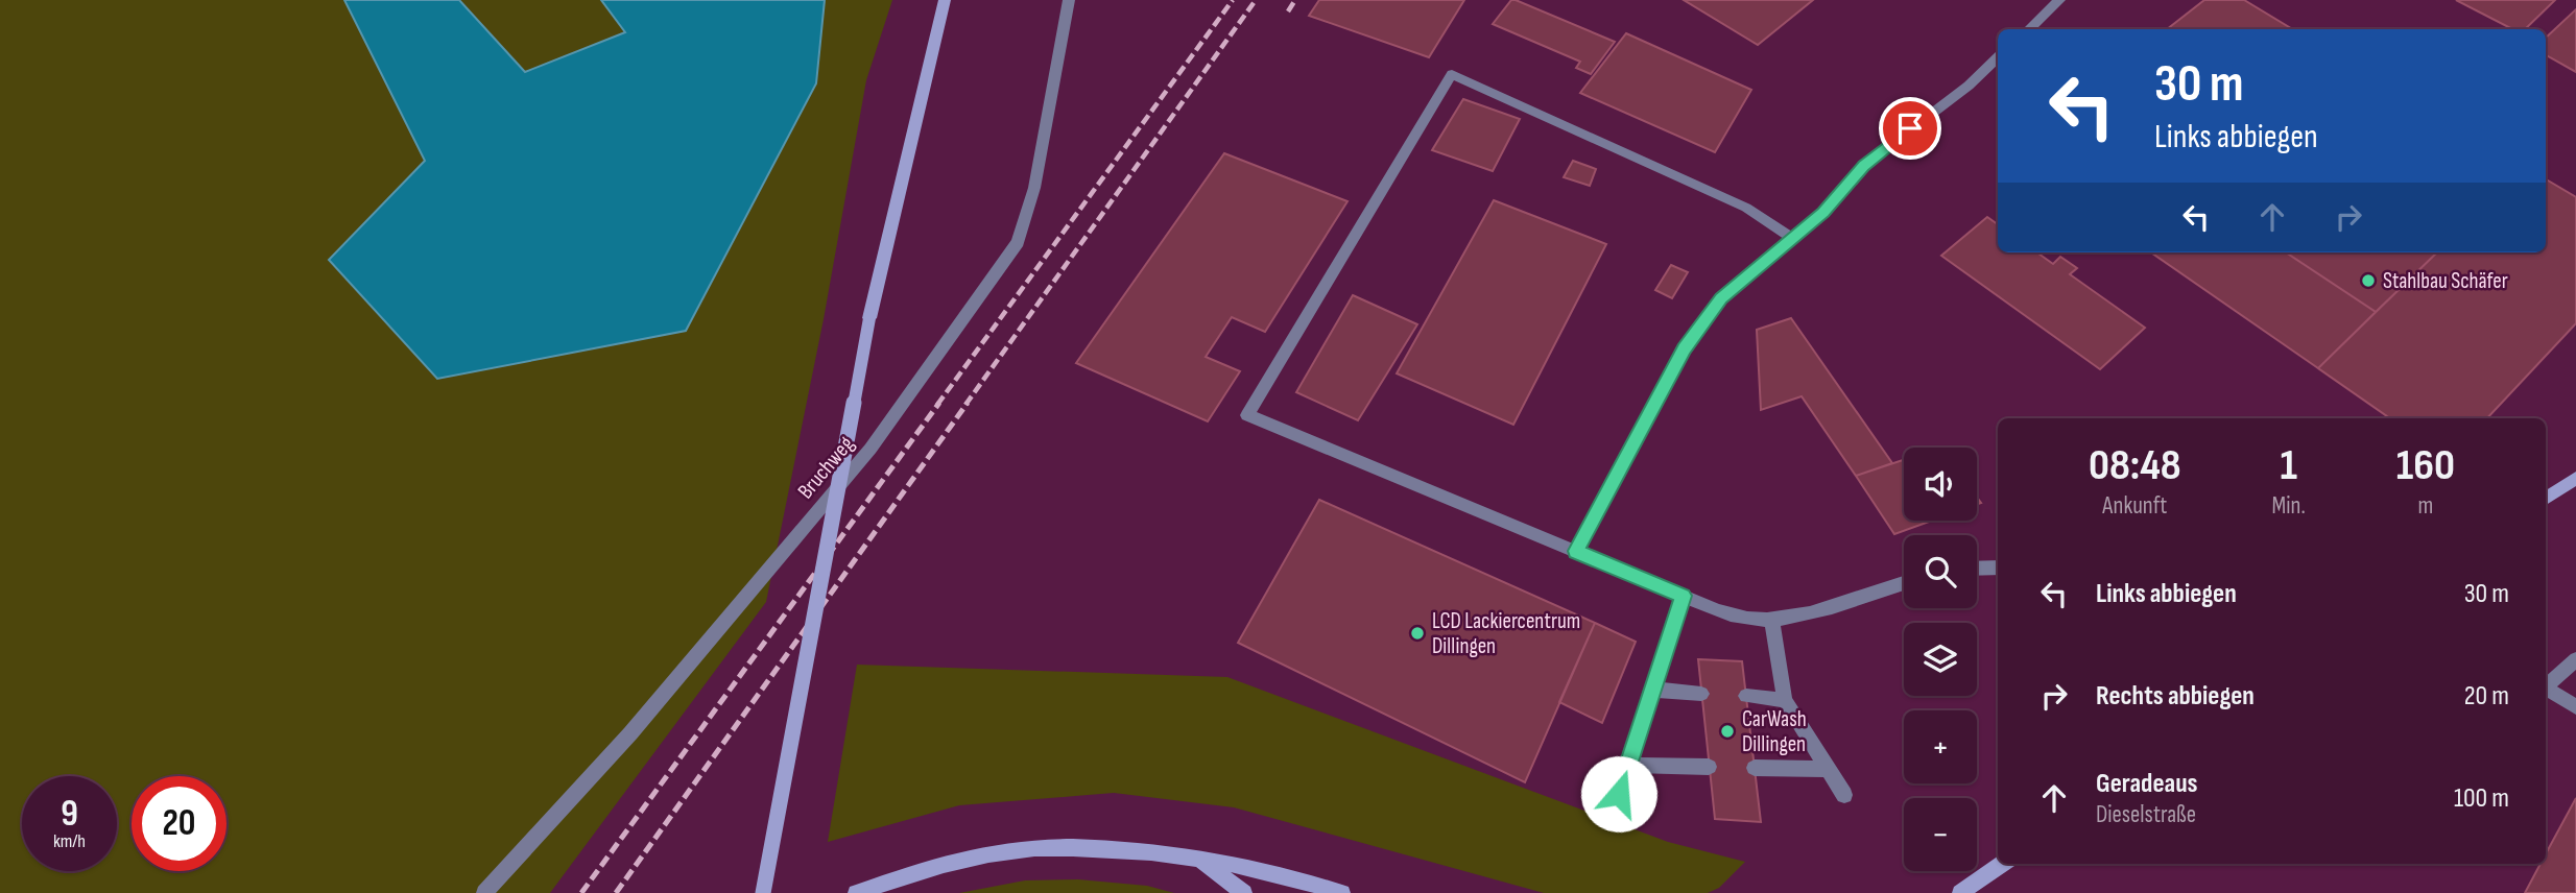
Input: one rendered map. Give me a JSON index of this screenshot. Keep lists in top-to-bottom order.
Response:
{
  "streets": {
    "street": ["Bruchweg"]
  },
  "places": ["Stahlbau Schäfer", "LCD Lackiercentrum Dillingen", "CarWash Dillingen"],
  "page": {
    "turn": ["30 m", "Links abbiegen"],
    "eta": [
      "08:48",
      "Ankunft",
      "1",
      "Min.",
      "160",
      "m"
    ],
    "map_buttons": ["+", "−"],
    "list": [
      {
        "name": "Links abbiegen",
        "value": "30 m"
      },
      {
        "name": "Rechts abbiegen",
        "value": "20 m"
      },
      {
        "name": "Geradeaus",
        "note": "Dieselstraße",
        "value": "100 m"
      }
    ],
    "speed": "9 km/h",
    "limit": "20"
  }
}
